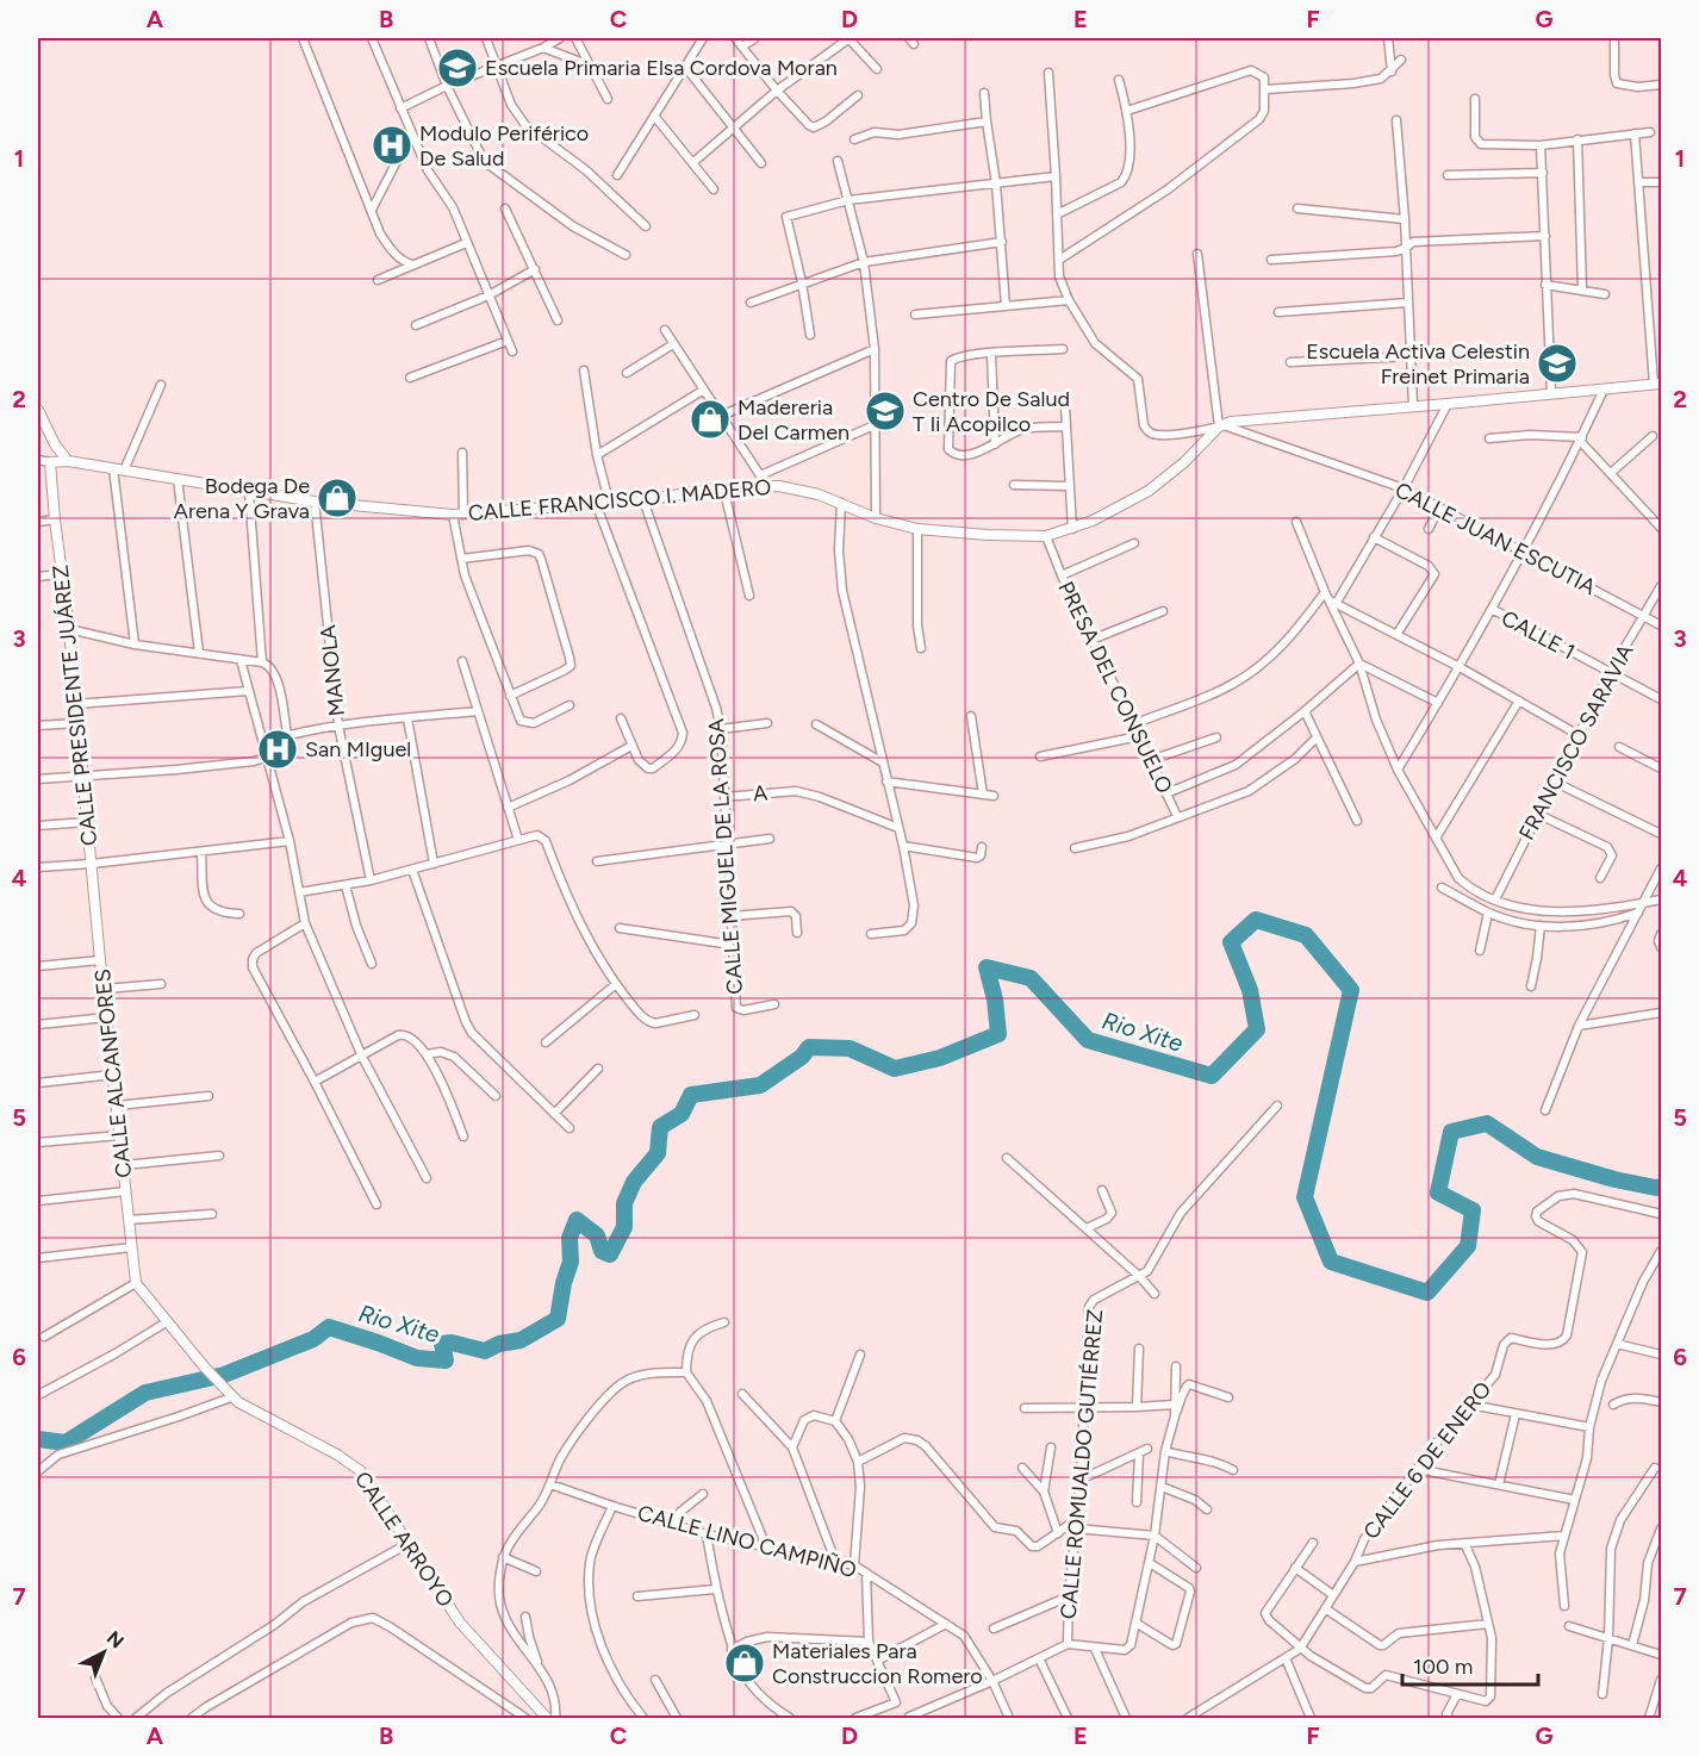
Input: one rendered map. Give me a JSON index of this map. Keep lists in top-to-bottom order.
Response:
{
  "streets": {
    "street": [
      "CALLE FRANCISCO I. MADERO",
      "CALLE JUAN ESCUTIA",
      "CALLE 1",
      "MANOLA",
      "PRESA DEL CONSUELO",
      "CALLE PRESIDENTE JUÁREZ",
      "FRANCISCO SARAVIA",
      "A",
      "CALLE MIGUEL DE LA ROSA",
      "CALLE ALCANFORES",
      "CALLE 6 DE ENERO",
      "CALLE ROMUALDO GUTIÉRREZ",
      "CALLE ARROYO",
      "CALLE LINO CAMPIÑO"
    ]
  },
  "crossings": [
    ["CALLE FRANCISCO I. MADERO", "CALLE JUAN ESCUTIA"],
    ["CALLE FRANCISCO I. MADERO", "MANOLA"],
    ["CALLE FRANCISCO I. MADERO", "PRESA DEL CONSUELO"],
    ["CALLE FRANCISCO I. MADERO", "CALLE PRESIDENTE JUÁREZ"],
    ["CALLE FRANCISCO I. MADERO", "CALLE MIGUEL DE LA ROSA"],
    ["CALLE JUAN ESCUTIA", "FRANCISCO SARAVIA"],
    ["CALLE 1", "FRANCISCO SARAVIA"],
    ["CALLE PRESIDENTE JUÁREZ", "CALLE ALCANFORES"],
    ["A", "CALLE MIGUEL DE LA ROSA"],
    ["CALLE ALCANFORES", "CALLE ARROYO"]
  ],
  "water": ["Rio Xite"],
  "places": {
    "school or university": ["Escuela Primaria Elsa Cordova Moran", "Escuela Activa Celestin Freinet Primaria", "Centro De Salud T Ii Acopilco"],
    "hospital": ["Modulo Periférico De Salud", "San MIguel"],
    "shop": ["Madereria Del Carmen", "Bodega De Arena Y Grava", "Materiales Para Construccion Romero"]
  },
  "scale_bar": "100 m",
  "north": "top right",
  "grid": {
    "columns": [
      "A",
      "B",
      "C",
      "D",
      "E",
      "F",
      "G"
    ],
    "rows": [
      "1",
      "2",
      "3",
      "4",
      "5",
      "6",
      "7"
    ]
  }
}
